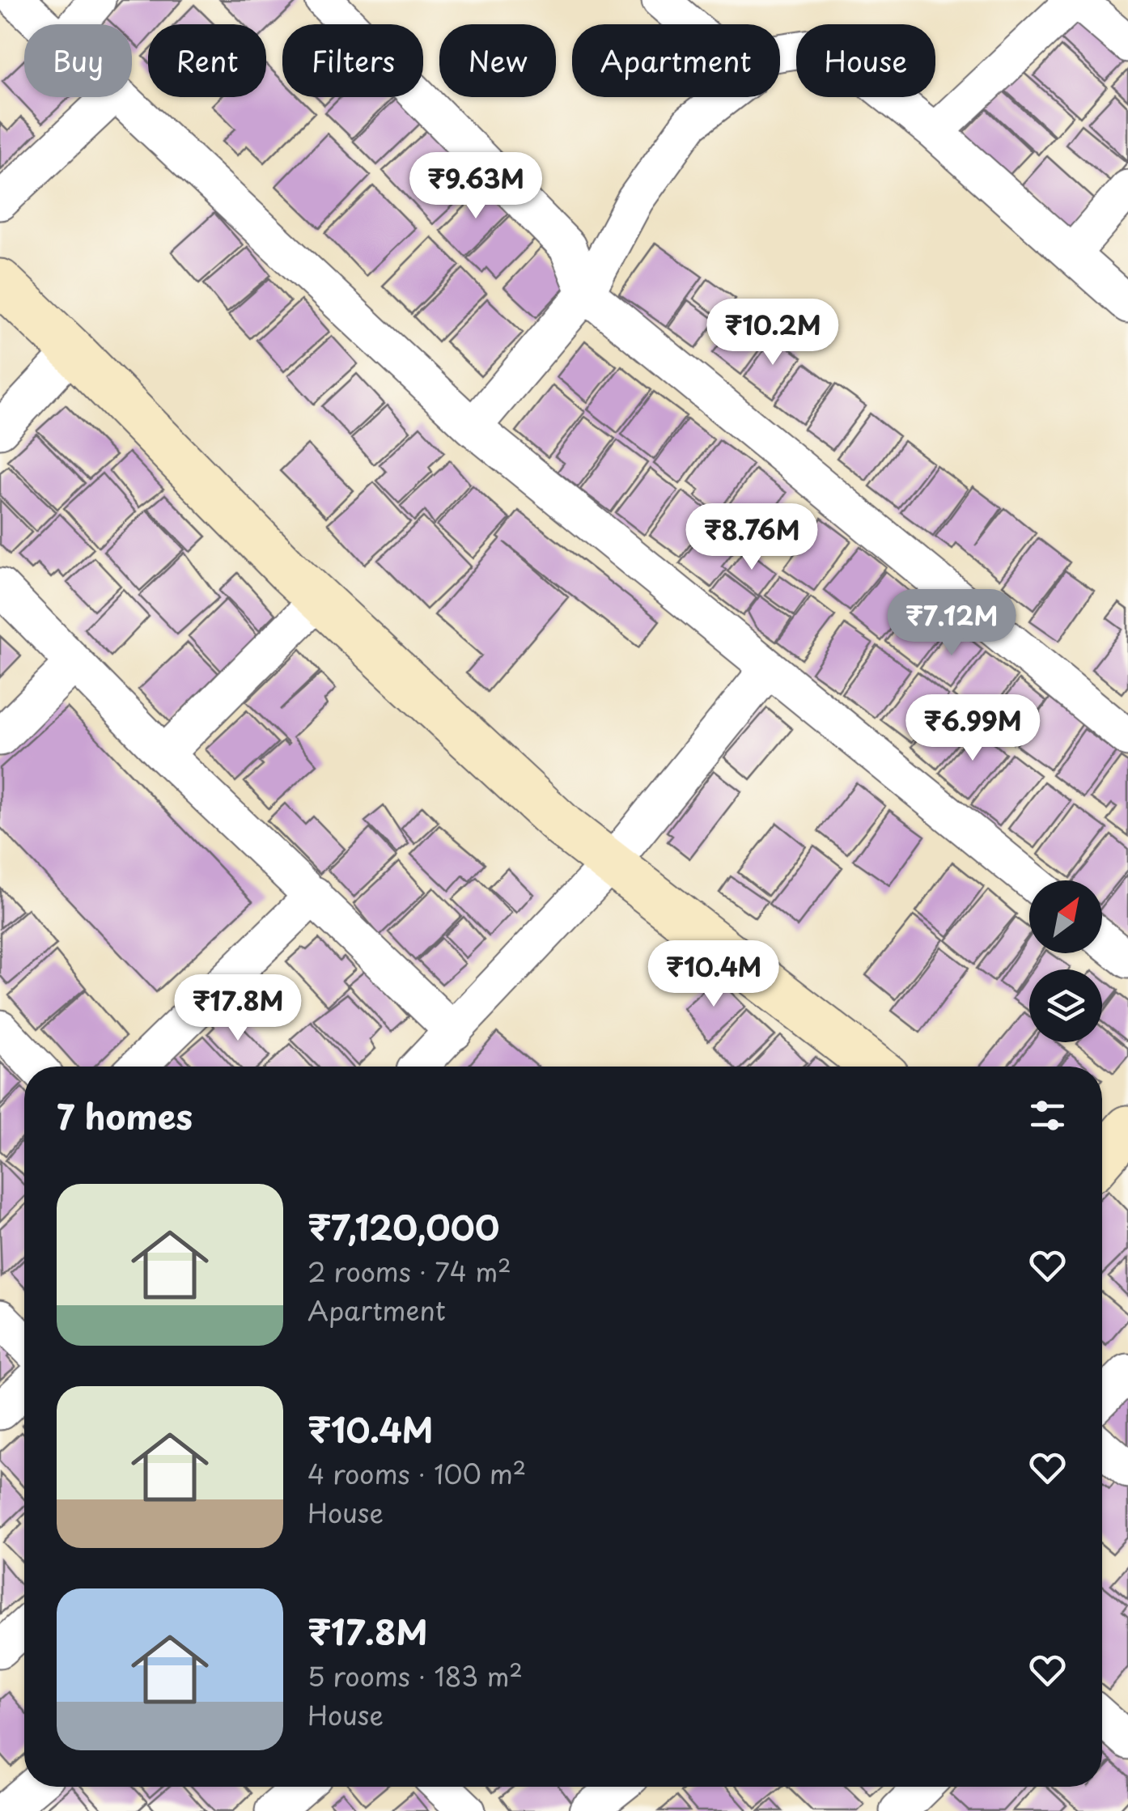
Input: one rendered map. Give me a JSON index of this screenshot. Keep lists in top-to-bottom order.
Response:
{
  "north": "top right",
  "page": {
    "chip": [
      "Buy",
      "Rent",
      "Filters",
      "New",
      "Apartment",
      "House"
    ],
    "price": [
      "₹9.63M",
      "₹10.2M",
      "₹8.76M",
      "₹7.12M",
      "₹6.99M",
      "₹10.4M",
      "₹17.8M"
    ],
    "heading": "7 homes",
    "list": [
      {
        "name": "₹7,120,000",
        "note": "2 rooms · 74 m² · Apartment"
      },
      {
        "name": "₹10.4M",
        "note": "4 rooms · 100 m² · House"
      },
      {
        "name": "₹17.8M",
        "note": "5 rooms · 183 m² · House"
      }
    ]
  }
}
